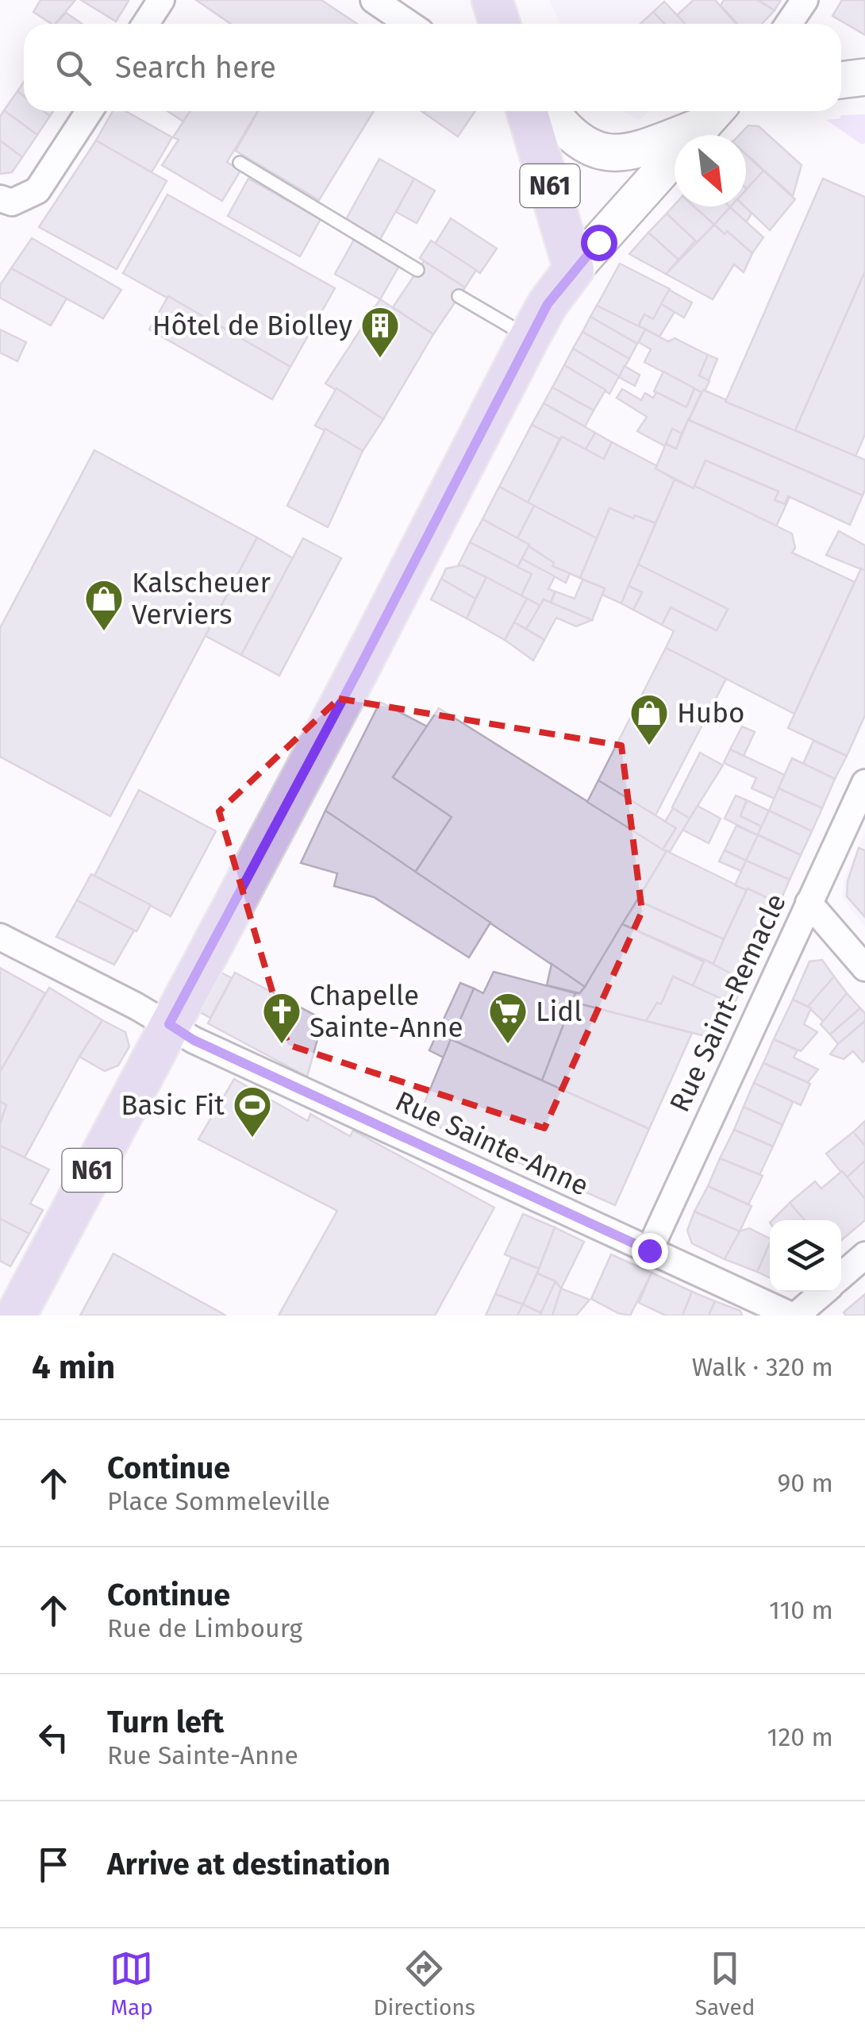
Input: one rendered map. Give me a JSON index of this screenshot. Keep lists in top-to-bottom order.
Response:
{
  "streets": {
    "main road": ["N61"],
    "street": ["Rue Saint-Remacle", "Rue Sainte-Anne"]
  },
  "crossings": [
    ["N61", "Rue Sainte-Anne"],
    ["Rue Saint-Remacle", "Rue Sainte-Anne"]
  ],
  "places": {
    "building": ["Hôtel de Biolley"],
    "shop": ["Kalscheuer Verviers", "Hubo"],
    "church": ["Chapelle Sainte-Anne"],
    "supermarket": ["Lidl"],
    "sports": ["Basic Fit"]
  },
  "north": "bottom right",
  "page": {
    "search": "Search here",
    "heading": ["4 min", "Walk · 320 m"],
    "list": [
      ["Continue", "Place Sommeleville", "90 m"],
      ["Continue", "Rue de Limbourg", "110 m"],
      ["Turn left", "Rue Sainte-Anne", "120 m"],
      "Arrive at destination"
    ],
    "nav": ["Map", "Directions", "Saved"]
  }
}
